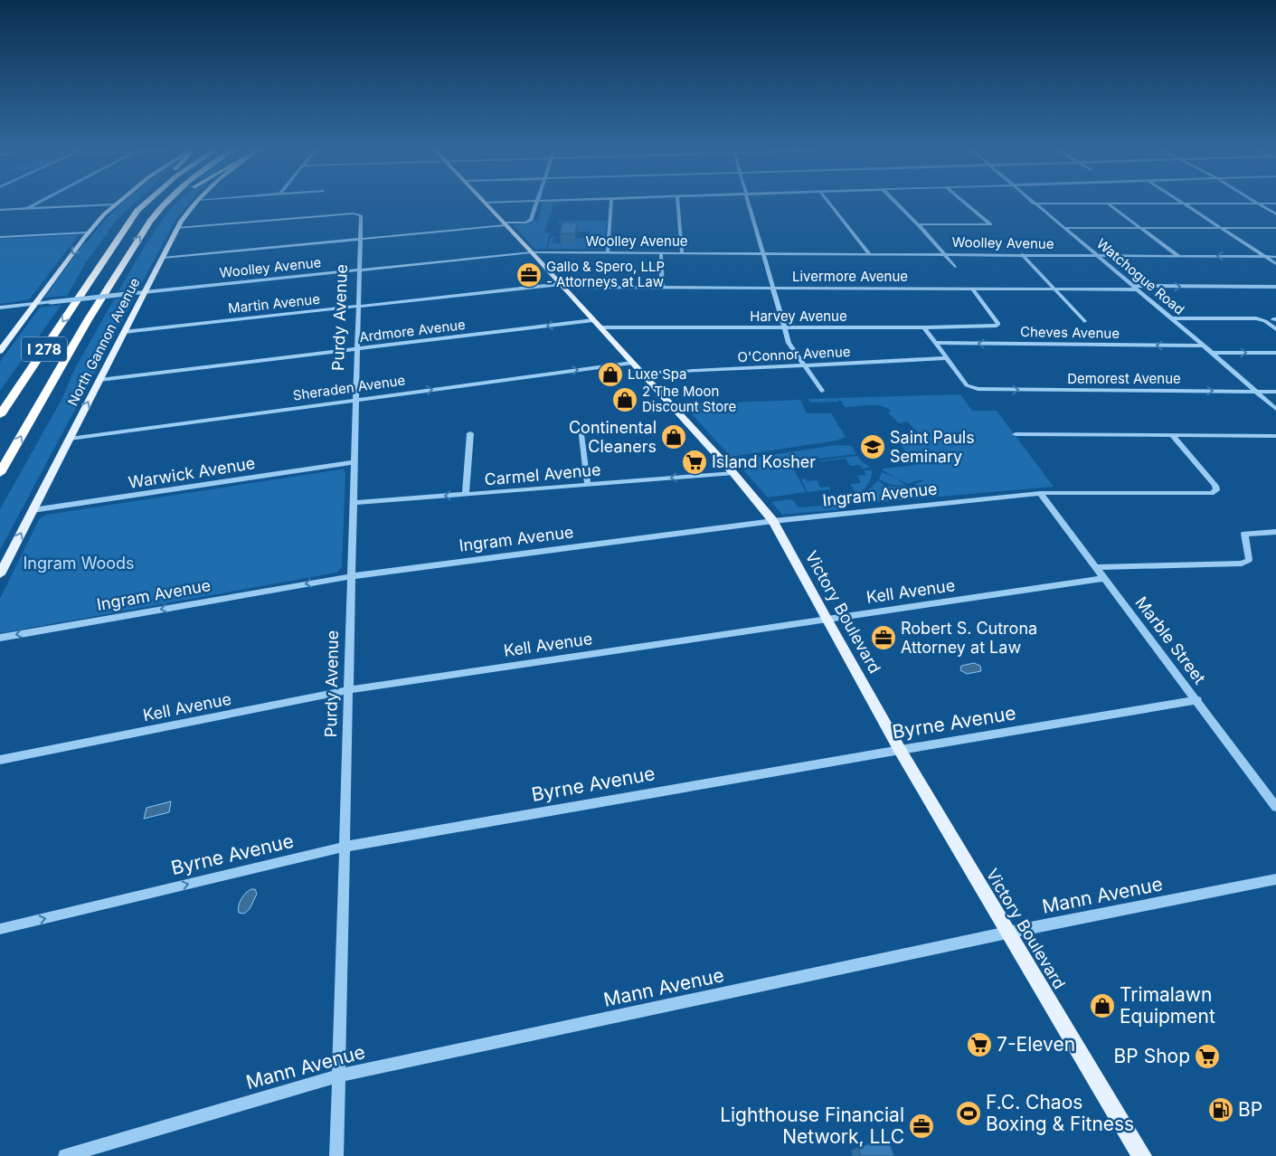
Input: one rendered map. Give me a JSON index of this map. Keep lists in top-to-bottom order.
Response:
{
  "streets": {
    "highway": ["I 278"],
    "main road": ["North Gannon Avenue", "Victory Boulevard"],
    "street": [
      "Woolley Avenue",
      "Livermore Avenue",
      "Watchogue Road",
      "Martin Avenue",
      "Harvey Avenue",
      "Purdy Avenue",
      "Ardmore Avenue",
      "Cheves Avenue",
      "O'Connor Avenue",
      "Demorest Avenue",
      "Sheraden Avenue",
      "Warwick Avenue",
      "Carmel Avenue",
      "Ingram Avenue",
      "Kell Avenue",
      "Marble Street",
      "Byrne Avenue",
      "Mann Avenue"
    ]
  },
  "crossings": [
    ["Woolley Avenue", "Watchogue Road"],
    ["Woolley Avenue", "Purdy Avenue"],
    ["Woolley Avenue", "North Gannon Avenue"],
    ["Woolley Avenue", "Victory Boulevard"],
    ["Livermore Avenue", "Watchogue Road"],
    ["Livermore Avenue", "Martin Avenue"],
    ["Livermore Avenue", "Harvey Avenue"],
    ["Livermore Avenue", "Victory Boulevard"],
    ["Watchogue Road", "Cheves Avenue"],
    ["Watchogue Road", "Demorest Avenue"],
    ["Martin Avenue", "Purdy Avenue"],
    ["Martin Avenue", "North Gannon Avenue"],
    ["Martin Avenue", "Victory Boulevard"],
    ["Harvey Avenue", "Ardmore Avenue"],
    ["Harvey Avenue", "Victory Boulevard"],
    ["Purdy Avenue", "Ardmore Avenue"],
    ["Purdy Avenue", "North Gannon Avenue"],
    ["Purdy Avenue", "Sheraden Avenue"],
    ["Purdy Avenue", "Warwick Avenue"],
    ["Purdy Avenue", "Carmel Avenue"],
    ["Purdy Avenue", "Ingram Avenue"],
    ["Purdy Avenue", "Kell Avenue"],
    ["Purdy Avenue", "Byrne Avenue"],
    ["Purdy Avenue", "Mann Avenue"],
    ["Ardmore Avenue", "North Gannon Avenue"],
    ["Ardmore Avenue", "Victory Boulevard"],
    ["North Gannon Avenue", "Sheraden Avenue"],
    ["North Gannon Avenue", "Warwick Avenue"],
    ["O'Connor Avenue", "Victory Boulevard"],
    ["Sheraden Avenue", "Victory Boulevard"],
    ["Carmel Avenue", "Victory Boulevard"],
    ["Ingram Avenue", "Victory Boulevard"],
    ["Ingram Avenue", "Marble Street"],
    ["Kell Avenue", "Victory Boulevard"],
    ["Kell Avenue", "Marble Street"],
    ["Victory Boulevard", "Byrne Avenue"],
    ["Victory Boulevard", "Mann Avenue"],
    ["Marble Street", "Byrne Avenue"]
  ],
  "one_way": [
    "Ardmore Avenue",
    "Cheves Avenue",
    "Sheraden Avenue",
    "Carmel Avenue"
  ],
  "parks": ["Ingram Woods"],
  "places": {
    "office": ["Gallo & Spero, LLP - Attorneys at Law", "Robert S. Cutrona Attorney at Law", "Lighthouse Financial Network, LLC"],
    "shop": [
      "Luxe Spa",
      "2 The Moon Discount Store",
      "Continental Cleaners",
      "Trimalawn Equipment"
    ],
    "school or university": ["Saint Pauls Seminary"],
    "supermarket": ["Island Kosher", "7-Eleven", "BP Shop"],
    "fuel station": ["BP"],
    "sports": ["F.C. Chaos Boxing & Fitness"]
  }
}
